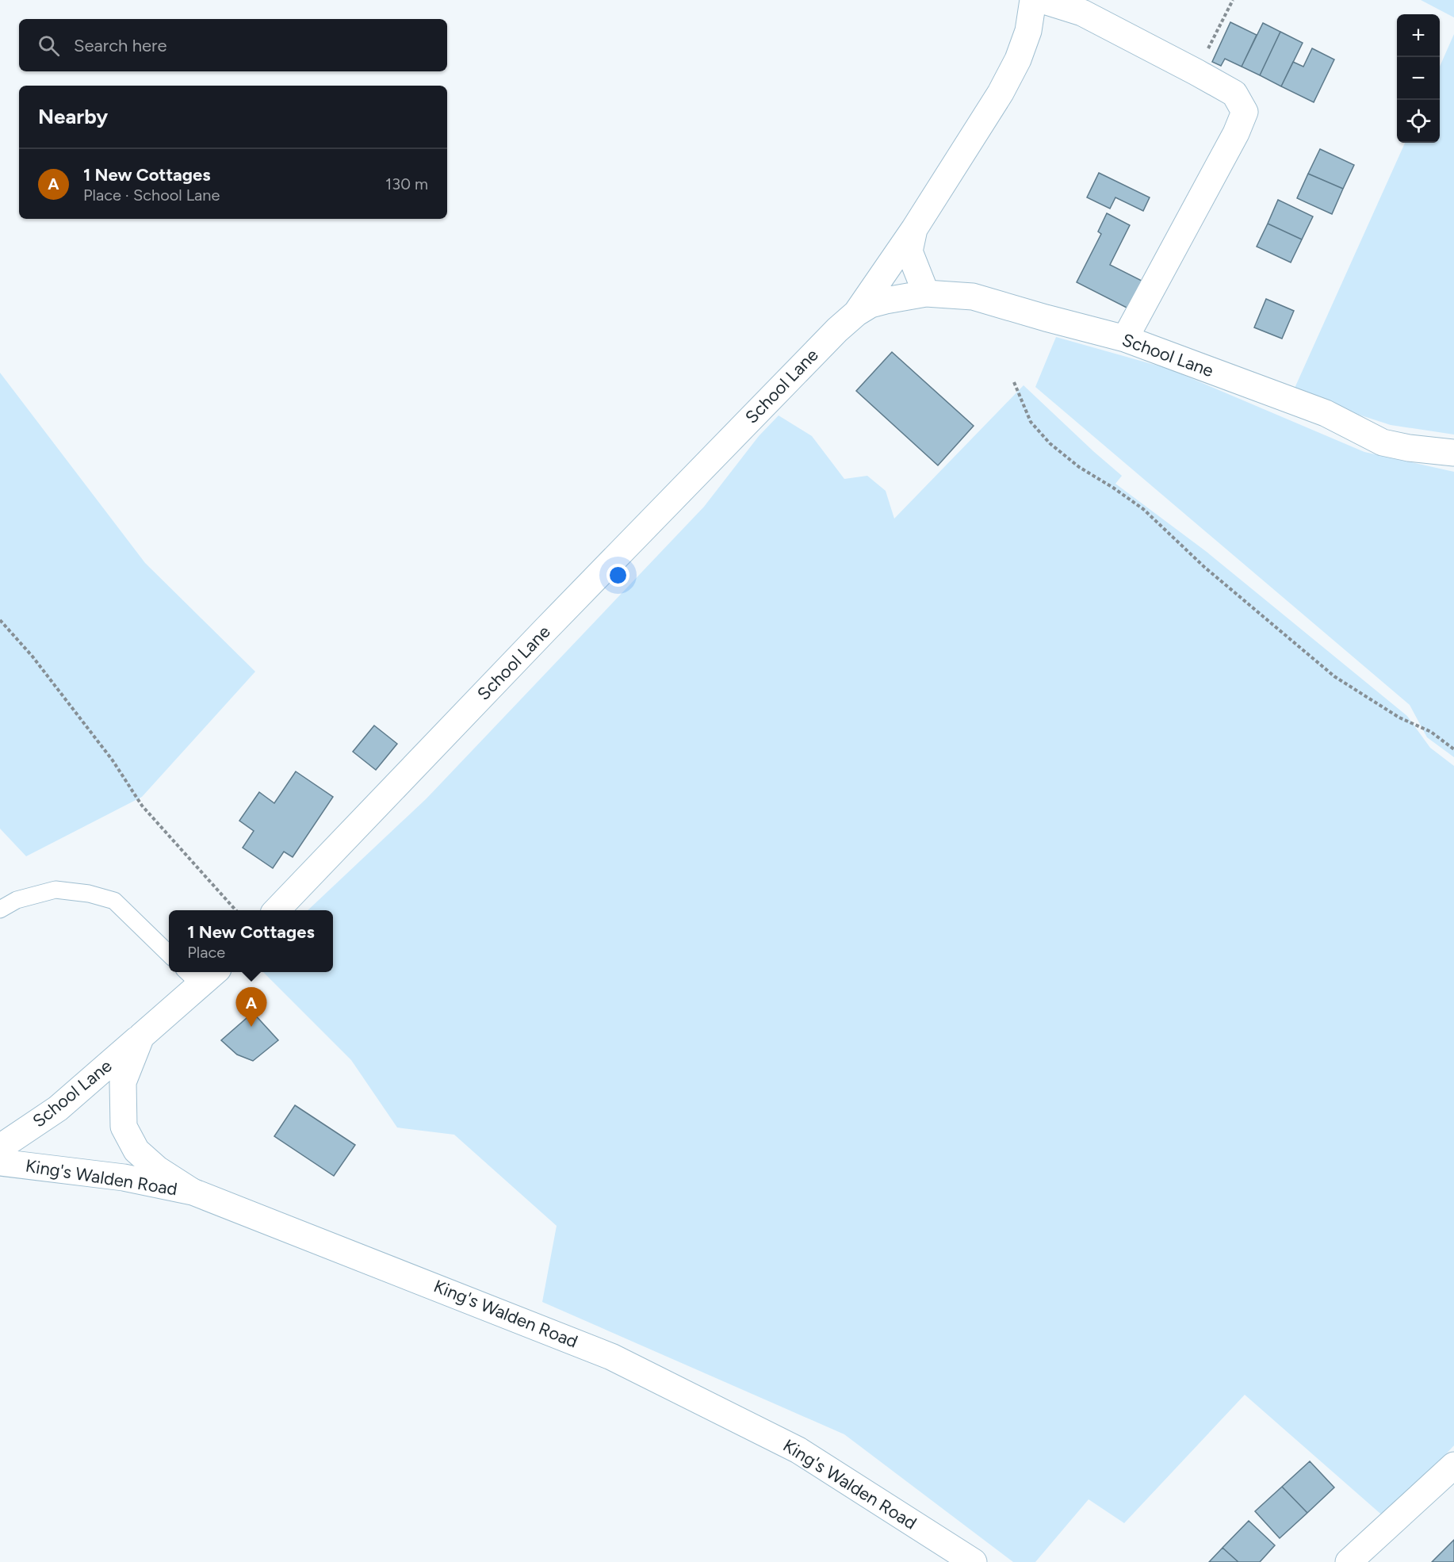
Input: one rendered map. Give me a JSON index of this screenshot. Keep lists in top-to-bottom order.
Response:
{
  "streets": {
    "street": ["School Lane", "King's Walden Road"]
  },
  "crossings": [
    ["School Lane", "King's Walden Road"]
  ],
  "page": {
    "map_buttons": ["+", "−"],
    "search": "Search here",
    "heading": "Nearby",
    "list": [
      {
        "mark": "A",
        "name": "1 New Cottages",
        "note": "Place · School Lane",
        "value": "130 m"
      }
    ],
    "popup": ["1 New Cottages", "Place"],
    "pins": "A"
  }
}
